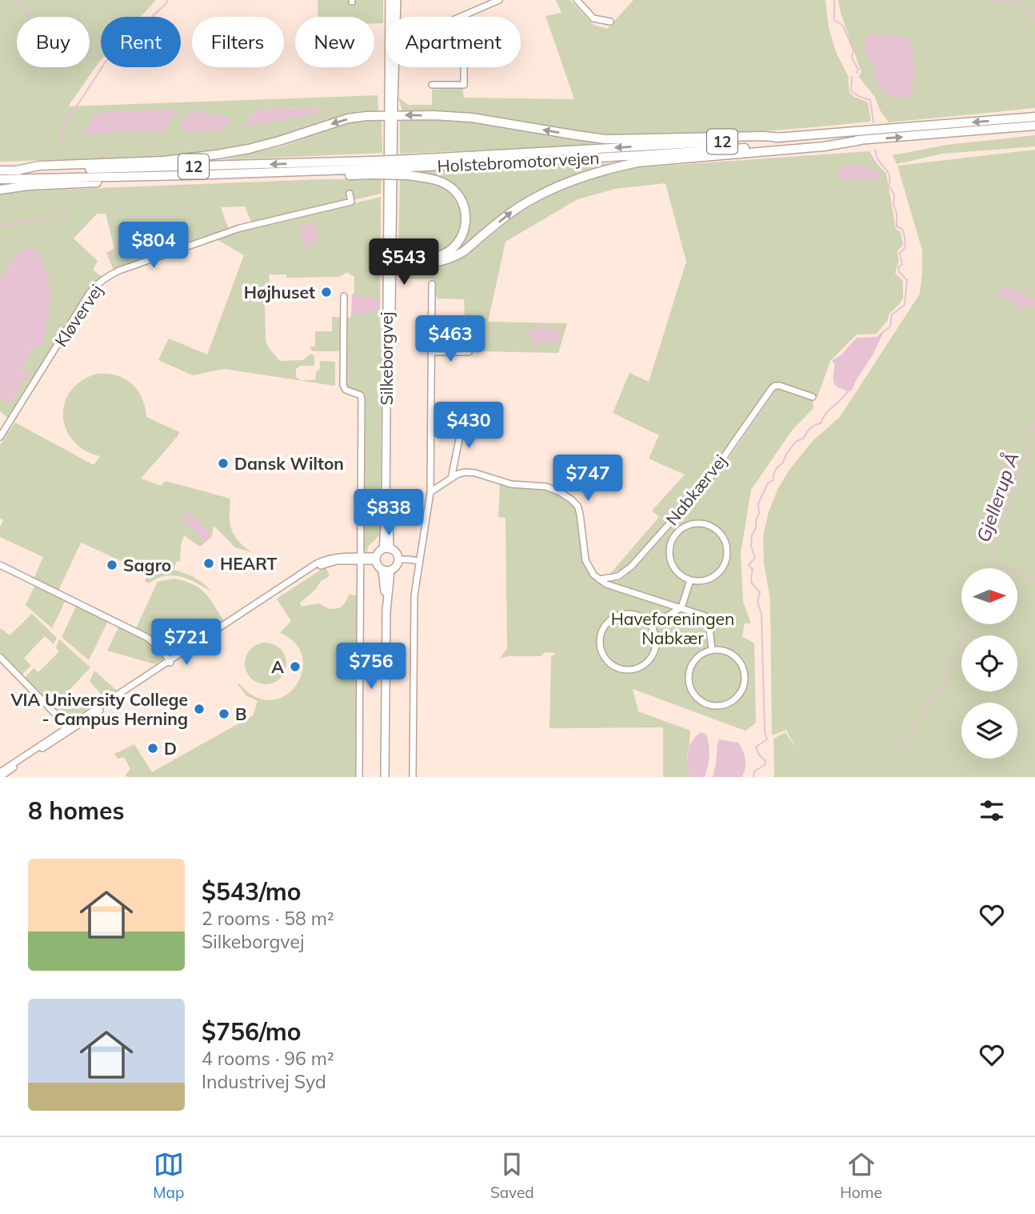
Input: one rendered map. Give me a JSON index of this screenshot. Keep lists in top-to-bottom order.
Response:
{
  "streets": {
    "highway": ["12", "Holstebromotorvejen"],
    "main road": ["Silkeborgvej"],
    "street": ["Kløvervej", "Nabkærvej"]
  },
  "crossings": [
    ["12", "Holstebromotorvejen"]
  ],
  "water": ["Gjellerup Å"],
  "parks": ["Haveforeningen Nabkær"],
  "places": [
    "Højhuset",
    "Dansk Wilton",
    "HEART",
    "Sagro",
    "A",
    "VIA University College - Campus Herning",
    "B",
    "D"
  ],
  "north": "right",
  "page": {
    "chip": [
      "Buy",
      "Rent",
      "Filters",
      "New",
      "Apartment"
    ],
    "price": [
      "$804",
      "$543",
      "$463",
      "$430",
      "$747",
      "$838",
      "$721",
      "$756"
    ],
    "heading": "8 homes",
    "list": [
      {
        "name": "$543/mo",
        "note": "2 rooms · 58 m² · Silkeborgvej"
      },
      {
        "name": "$756/mo",
        "note": "4 rooms · 96 m² · Industrivej Syd"
      }
    ],
    "tabs": ["Map", "Saved", "Home"]
  }
}
